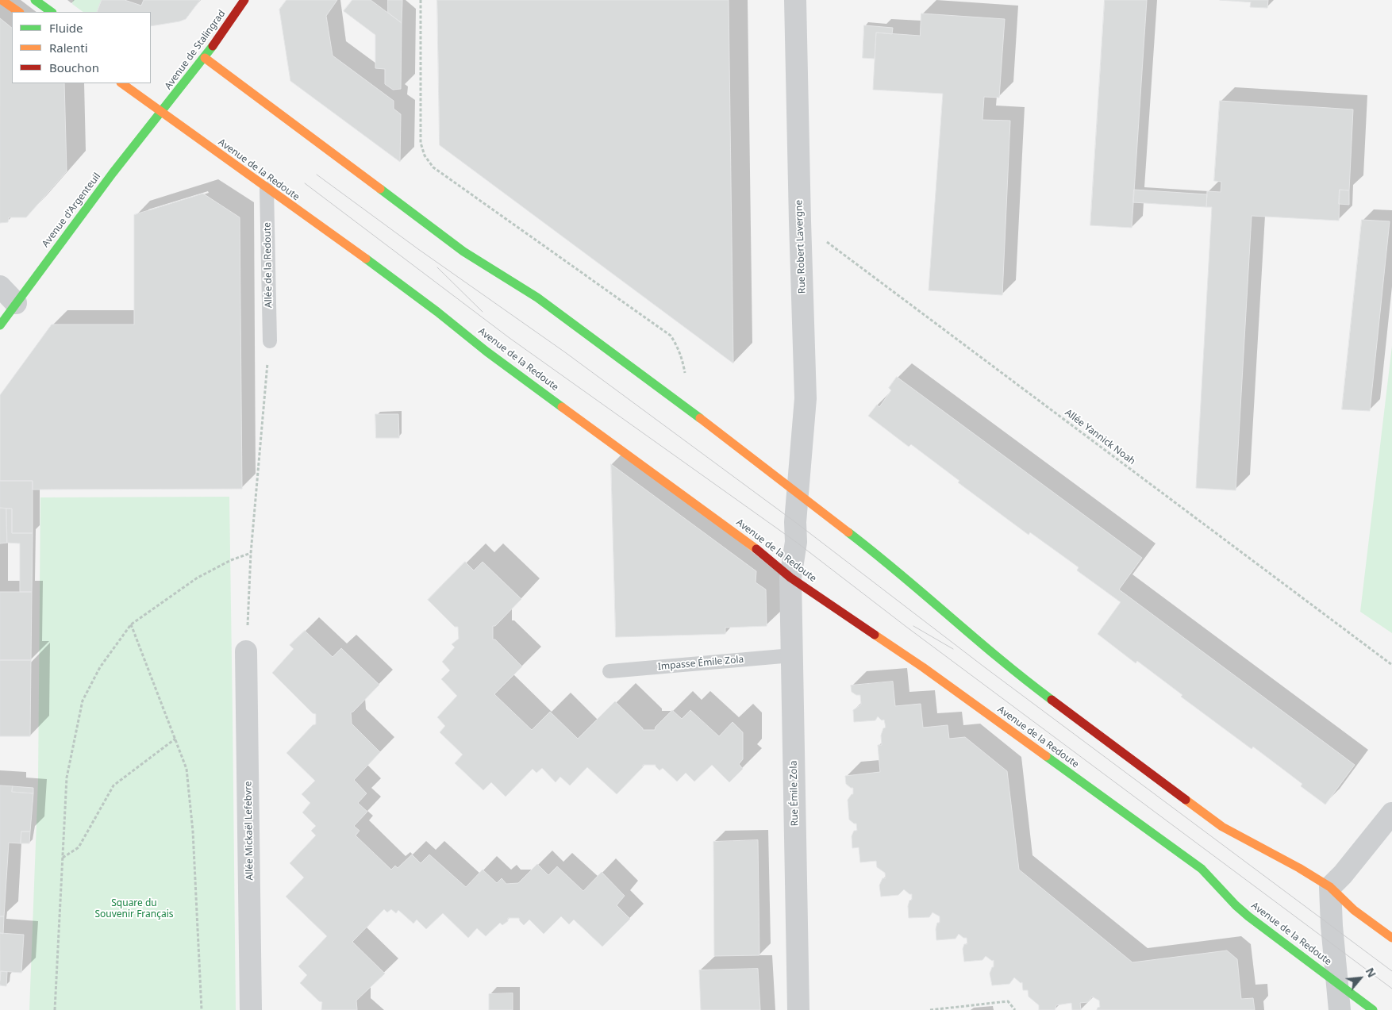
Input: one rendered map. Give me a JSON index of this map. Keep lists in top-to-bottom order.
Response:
{
  "streets": {
    "main road": ["Avenue de Stalingrad", "Avenue de la Redoute", "Avenue d'Argenteuil"],
    "street": ["Rue Robert Lavergne", "Rue Émile Zola", "Allée Mickaël Lefebvre"],
    "lane": ["Allée de la Redoute", "Impasse Émile Zola"],
    "path": ["Allée Yannick Noah"]
  },
  "crossings": [
    ["Avenue de Stalingrad", "Avenue de la Redoute"],
    ["Avenue de Stalingrad", "Avenue d'Argenteuil"],
    ["Avenue de la Redoute", "Avenue d'Argenteuil"],
    ["Avenue de la Redoute", "Rue Robert Lavergne"],
    ["Avenue de la Redoute", "Allée de la Redoute"],
    ["Avenue de la Redoute", "Rue Émile Zola"],
    ["Rue Robert Lavergne", "Allée Yannick Noah"],
    ["Rue Robert Lavergne", "Rue Émile Zola"],
    ["Impasse Émile Zola", "Rue Émile Zola"]
  ],
  "parks": ["Square du Souvenir Français"],
  "legend": ["Fluide", "Ralenti", "Bouchon"],
  "north": "top right"
}
